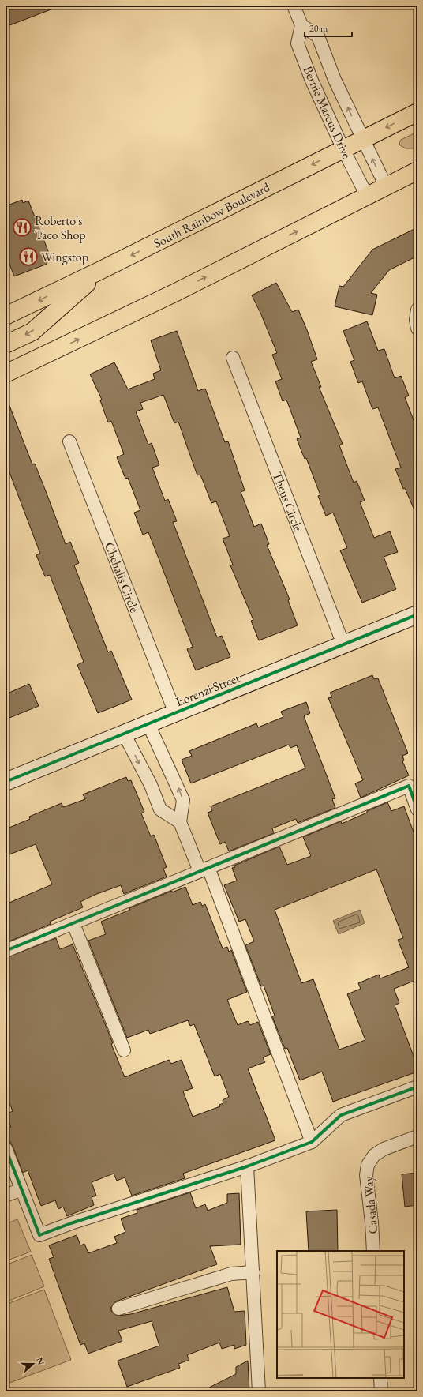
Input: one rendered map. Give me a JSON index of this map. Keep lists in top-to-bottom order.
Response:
{
  "streets": {
    "main road": ["South Rainbow Boulevard"],
    "street": [
      "Bernie Marcus Drive",
      "Theus Circle",
      "Chehalis Circle",
      "Lorenzi Street",
      "Casada Way"
    ]
  },
  "crossings": [
    ["Bernie Marcus Drive", "South Rainbow Boulevard"],
    ["Theus Circle", "Lorenzi Street"],
    ["Chehalis Circle", "Lorenzi Street"]
  ],
  "places": {
    "restaurant": ["Roberto's Taco Shop", "Wingstop"]
  },
  "scale_bar": "20 m",
  "north": "right"
}
